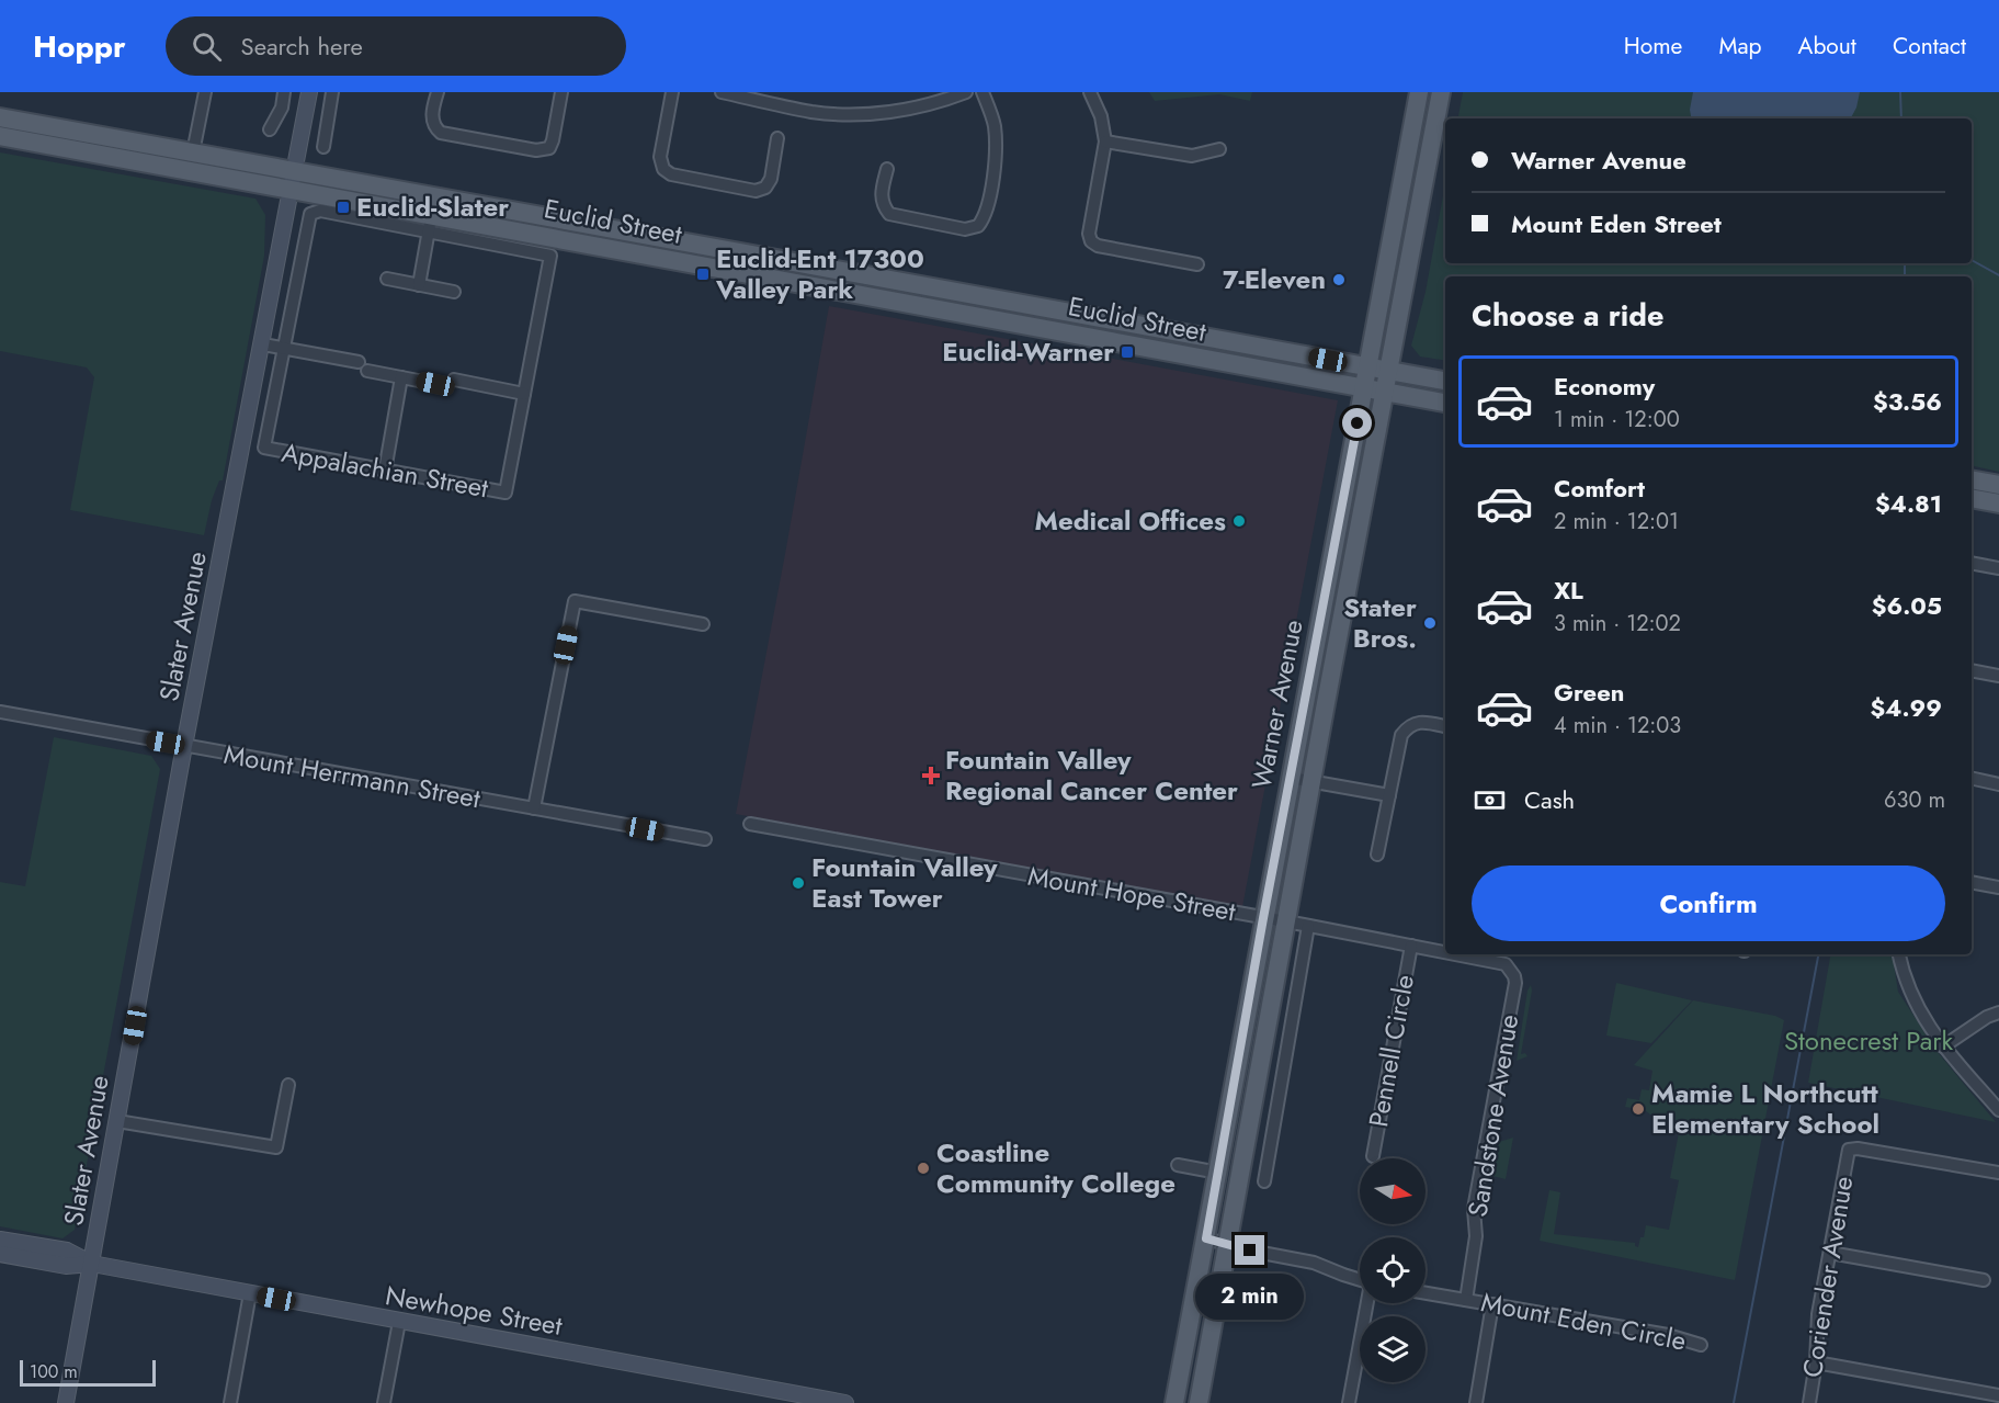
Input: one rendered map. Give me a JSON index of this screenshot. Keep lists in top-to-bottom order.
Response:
{
  "streets": {
    "main road": [
      "Euclid Street",
      "Slater Avenue",
      "Warner Avenue",
      "Newhope Street"
    ],
    "street": [
      "Appalachian Street",
      "Mount Herrmann Street",
      "Mount Hope Street",
      "Pennell Circle",
      "Sandstone Avenue",
      "Coriender Avenue",
      "Mount Eden Circle"
    ]
  },
  "crossings": [
    ["Euclid Street", "Slater Avenue"],
    ["Euclid Street", "Warner Avenue"],
    ["Slater Avenue", "Mount Herrmann Street"],
    ["Slater Avenue", "Newhope Street"],
    ["Warner Avenue", "Mount Hope Street"],
    ["Mount Hope Street", "Pennell Circle"],
    ["Mount Hope Street", "Sandstone Avenue"],
    ["Sandstone Avenue", "Mount Eden Circle"]
  ],
  "parks": ["Stonecrest Park"],
  "places": {
    "transit": ["Euclid-Slater", "Euclid-Ent 17300 Valley Park", "Euclid-Warner"],
    "other": [
      "7-Eleven",
      "Medical Offices",
      "Stater Bros.",
      "Fountain Valley East Tower",
      "Mamie L Northcutt Elementary School",
      "Coastline Community College"
    ],
    "health": ["Fountain Valley Regional Cancer Center"]
  },
  "scale_bar": "100 m",
  "north": "right",
  "page": {
    "header": "Hoppr",
    "search": "Search here",
    "nav": [
      "Home",
      "Map",
      "About",
      "Contact"
    ],
    "banner": ["Warner Avenue", "Mount Eden Street"],
    "heading": "Choose a ride",
    "list": [
      {
        "name": "Economy",
        "note": "1 min · 12:00",
        "value": "$3.56"
      },
      {
        "name": "Comfort",
        "note": "2 min · 12:01",
        "value": "$4.81"
      },
      {
        "name": "XL",
        "note": "3 min · 12:02",
        "value": "$6.05"
      },
      {
        "name": "Green",
        "note": "4 min · 12:03",
        "value": "$4.99"
      }
    ],
    "pay": ["Cash", "630 m"],
    "buttons": "Confirm",
    "bubble": "2 min",
    "scale": "100 m"
  }
}
